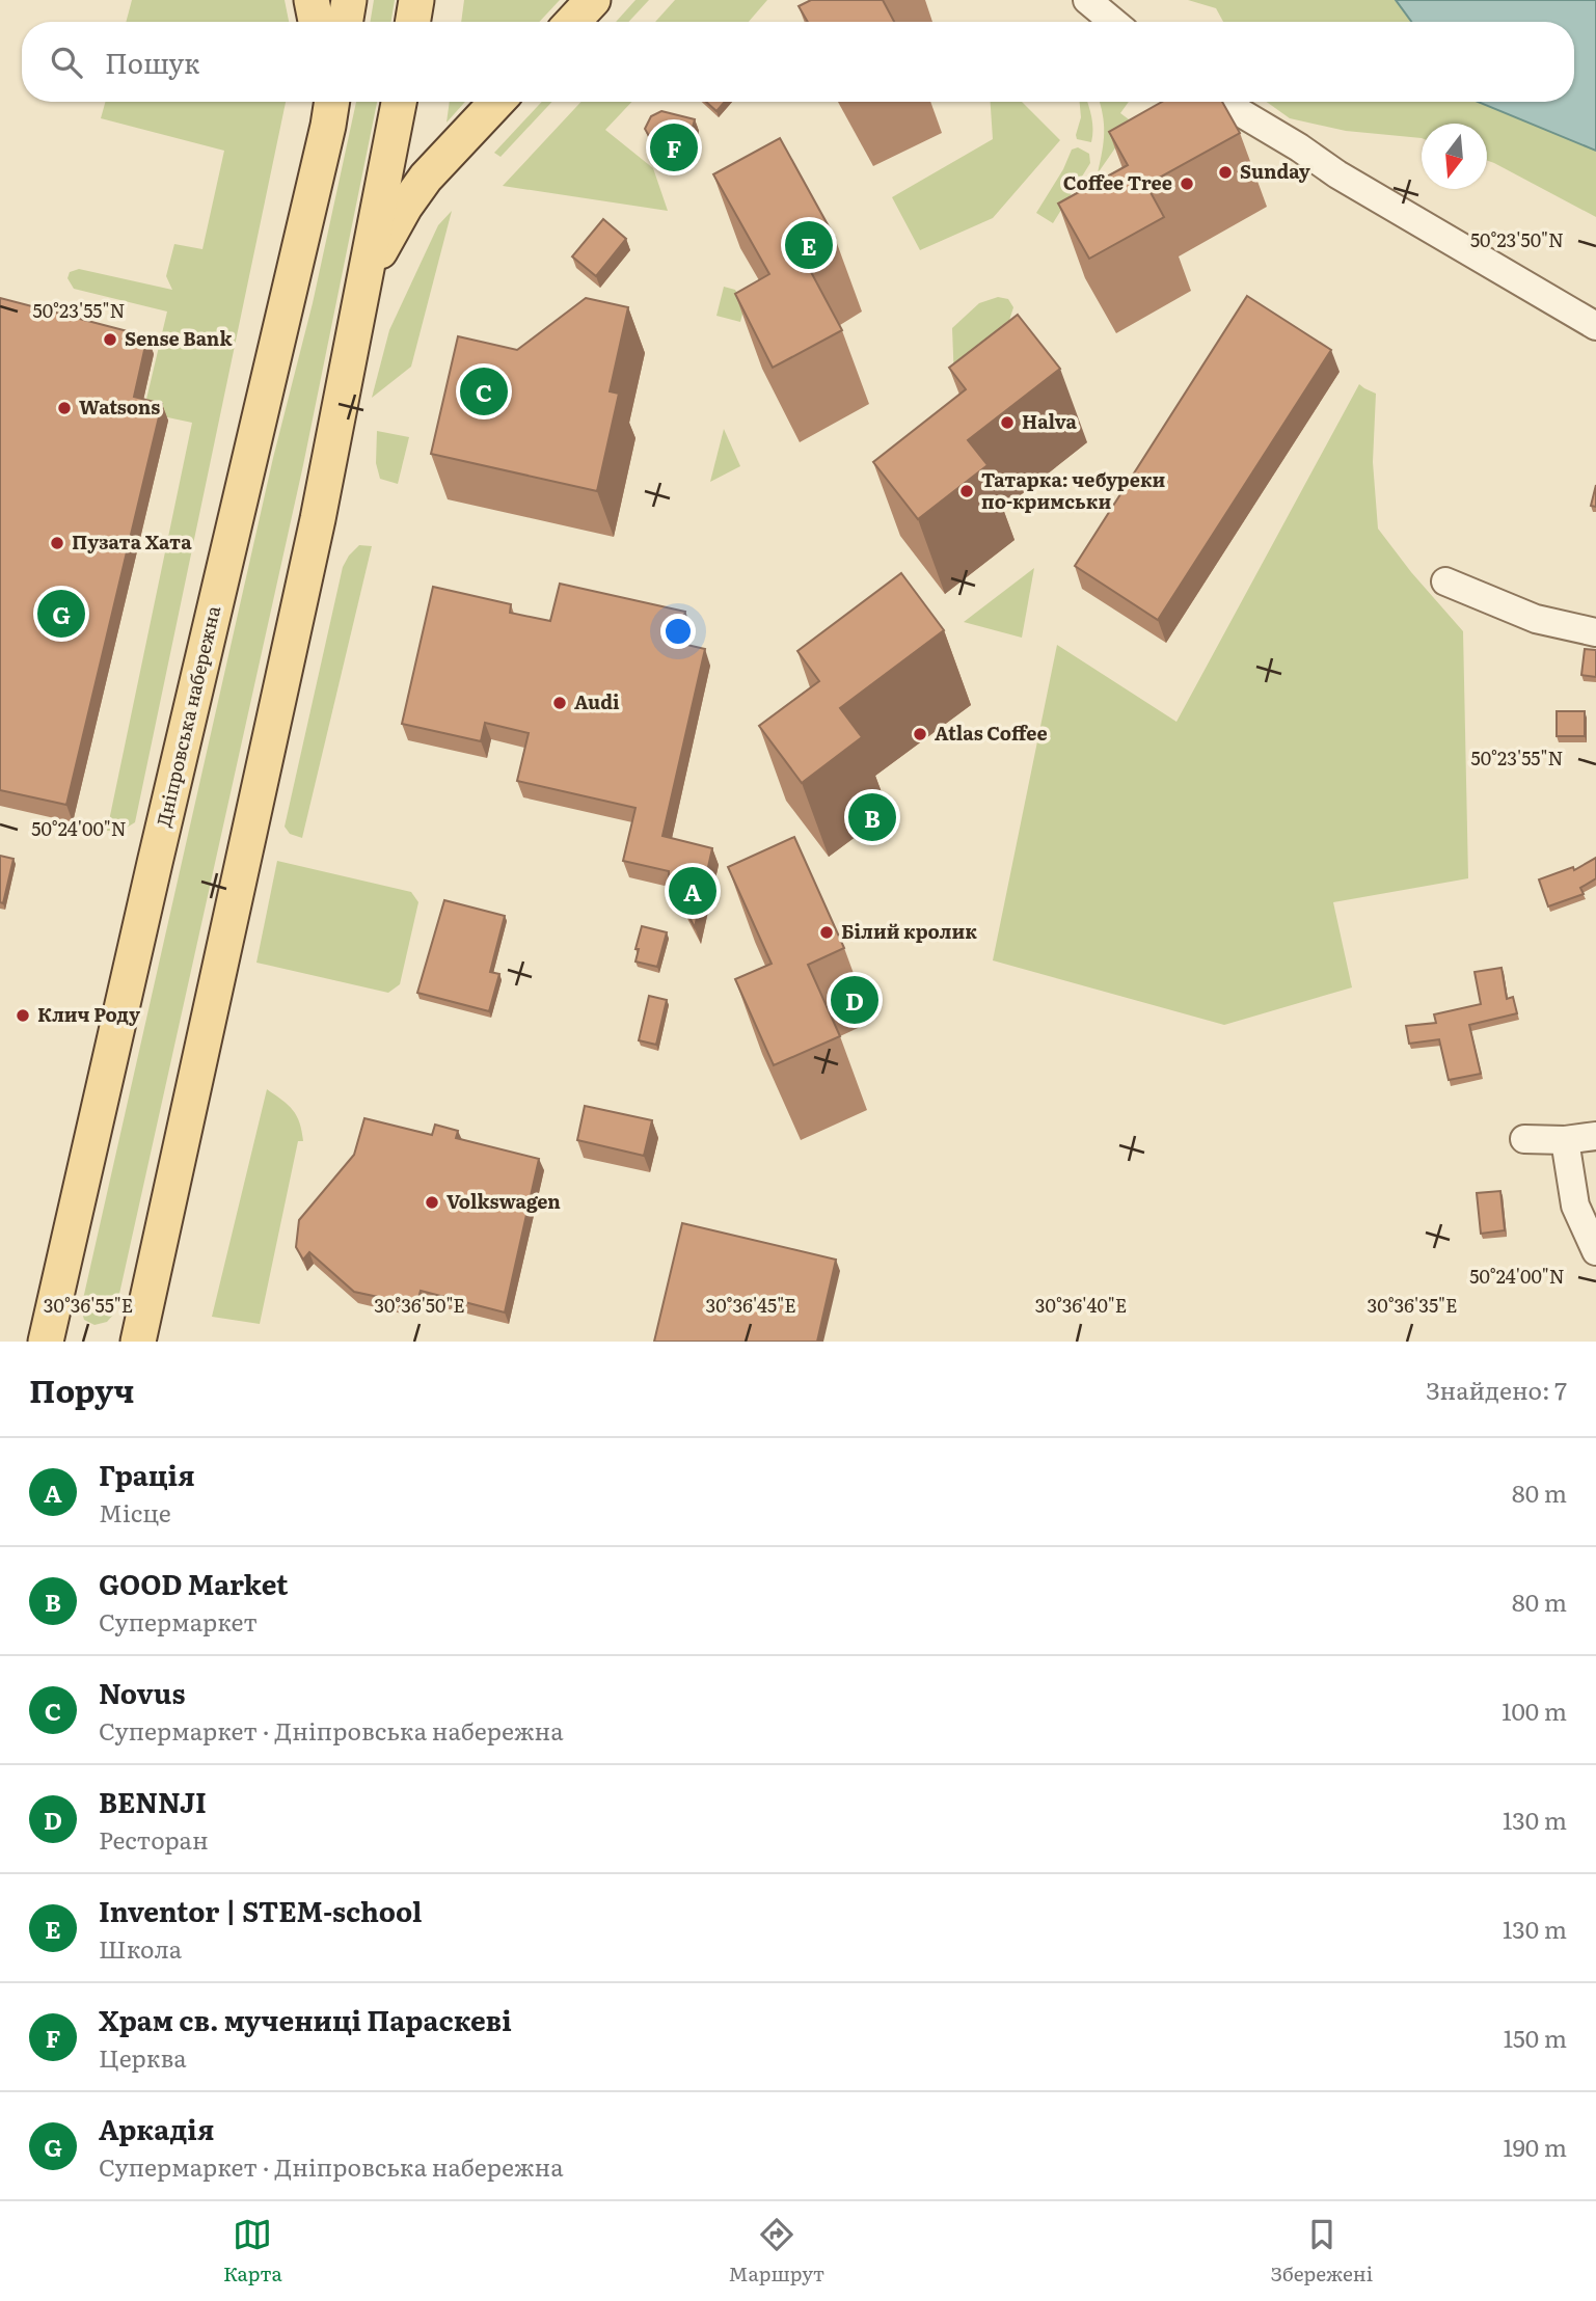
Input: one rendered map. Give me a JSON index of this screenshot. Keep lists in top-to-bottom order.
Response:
{
  "streets": {
    "main road": ["Дніпровська набережна"]
  },
  "places": [
    "Sunday",
    "Coffee Tree",
    "Sense Bank",
    "Watsons",
    "Halva",
    "Татарка: чебуреки по-кримськи",
    "Пузата Хата",
    "Audi",
    "Atlas Coffee",
    "Білий кролик",
    "Клич Роду",
    "Volkswagen"
  ],
  "north": "bottom",
  "page": {
    "search": "Пошук",
    "pins": [
      "F",
      "E",
      "C",
      "G",
      "B",
      "A",
      "D"
    ],
    "heading": ["Поруч", "Знайдено: 7"],
    "list": [
      {
        "mark": "A",
        "name": "Грація",
        "note": "Місце",
        "value": "80 m"
      },
      {
        "mark": "B",
        "name": "GOOD Market",
        "note": "Супермаркет",
        "value": "80 m"
      },
      {
        "mark": "C",
        "name": "Novus",
        "note": "Супермаркет · Дніпровська набережна",
        "value": "100 m"
      },
      {
        "mark": "D",
        "name": "BENNJI",
        "note": "Ресторан",
        "value": "130 m"
      },
      {
        "mark": "E",
        "name": "Inventor | STEM-school",
        "note": "Школа",
        "value": "130 m"
      },
      {
        "mark": "F",
        "name": "Храм св. мучениці Параскеві",
        "note": "Церква",
        "value": "150 m"
      },
      {
        "mark": "G",
        "name": "Аркадія",
        "note": "Супермаркет · Дніпровська набережна",
        "value": "190 m"
      }
    ],
    "nav": ["Карта", "Маршрут", "Збережені"]
  },
  "coordinates": [
    "50°23'50\"N",
    "50°23'55\"N",
    "50°24'00\"N",
    "30°36'55\"E",
    "30°36'50\"E",
    "30°36'45\"E",
    "30°36'40\"E",
    "30°36'35\"E"
  ]
}
